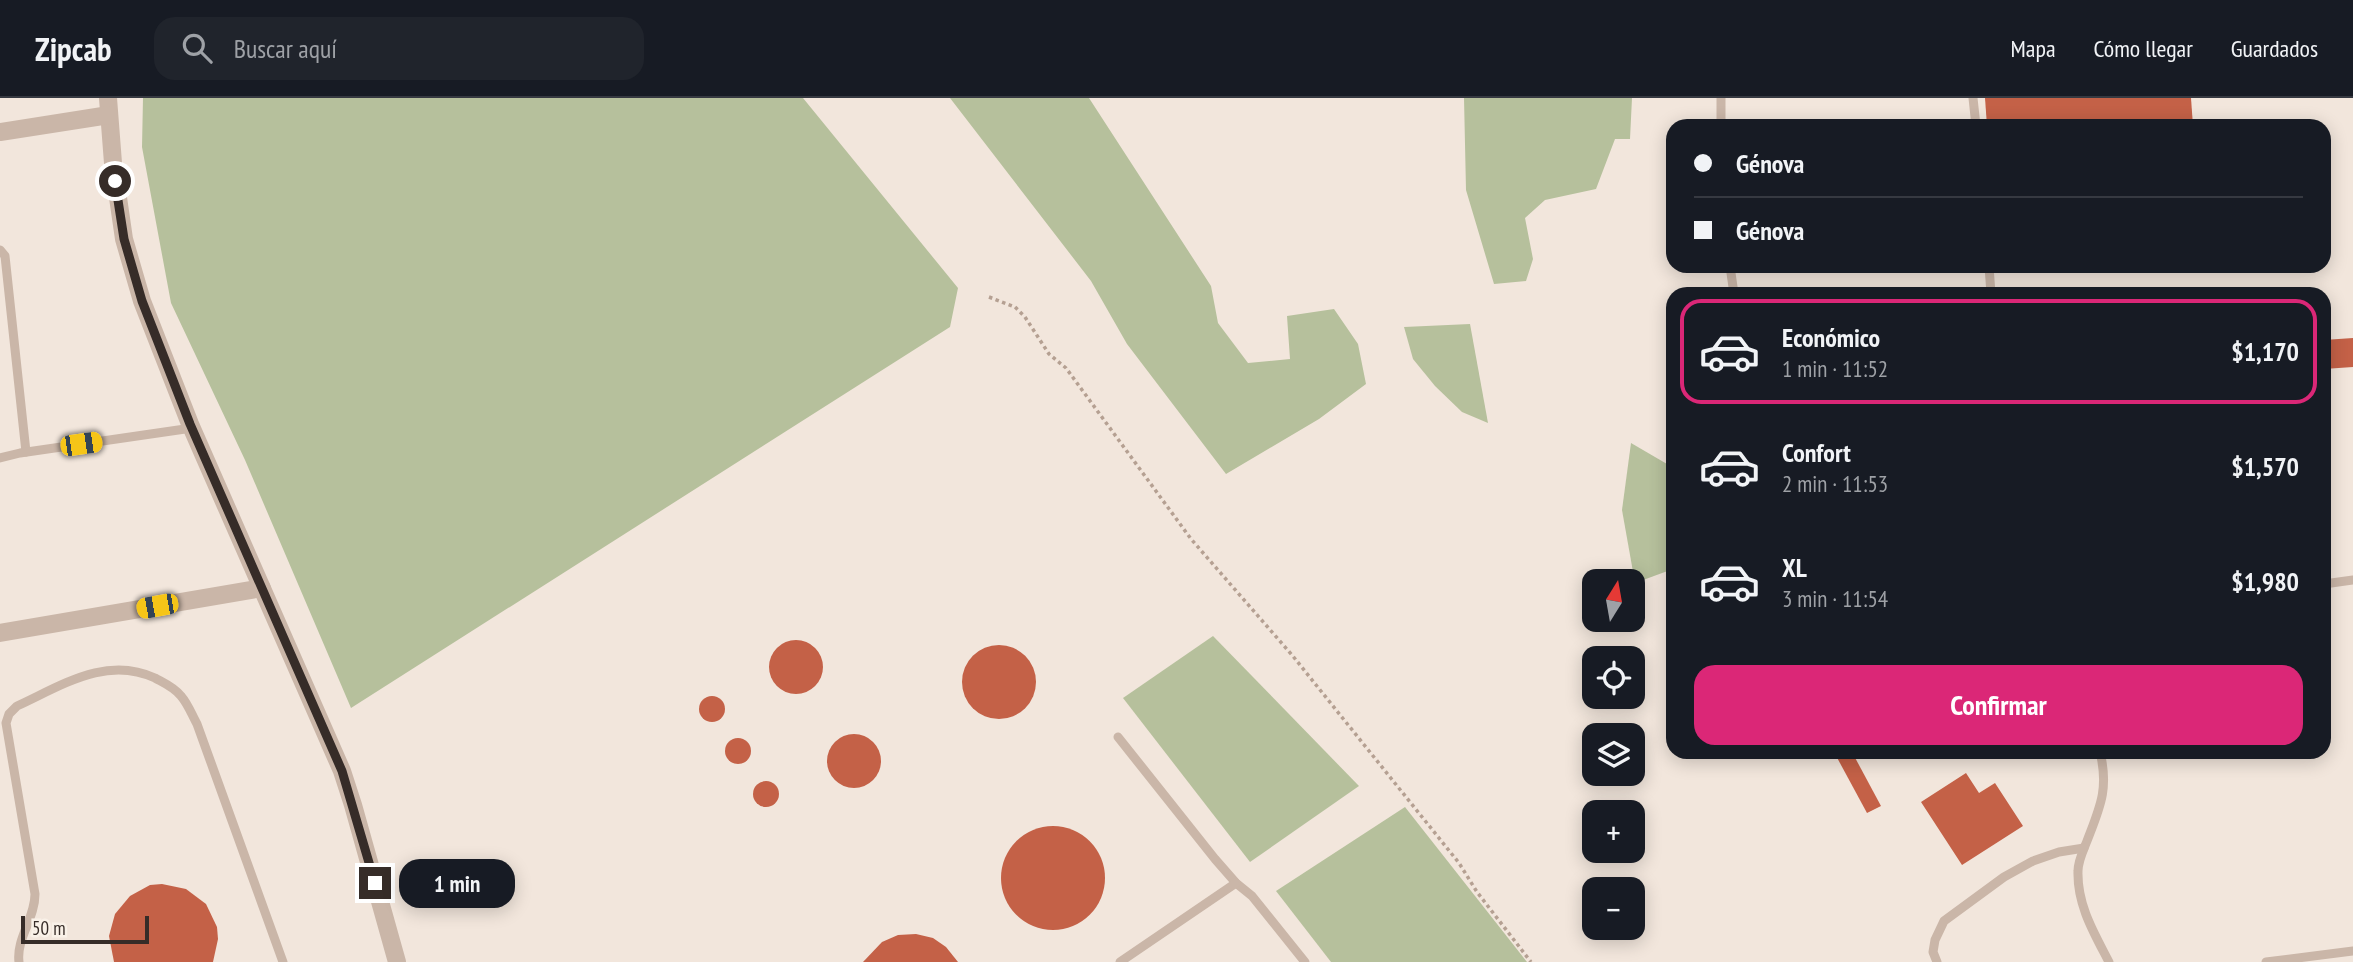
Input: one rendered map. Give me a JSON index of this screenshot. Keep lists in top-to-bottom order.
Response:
{
  "scale_bar": "50 m",
  "north": "top",
  "page": {
    "header": "Zipcab",
    "search": "Buscar aquí",
    "nav": ["Mapa", "Cómo llegar", "Guardados"],
    "banner": ["Génova", "Génova"],
    "list": [
      {
        "name": "Económico",
        "note": "1 min · 11:52",
        "value": "$1,170"
      },
      {
        "name": "Confort",
        "note": "2 min · 11:53",
        "value": "$1,570"
      },
      {
        "name": "XL",
        "note": "3 min · 11:54",
        "value": "$1,980"
      }
    ],
    "map_buttons": ["+", "−"],
    "buttons": "Confirmar",
    "bubble": "1 min",
    "scale": "50 m"
  }
}
